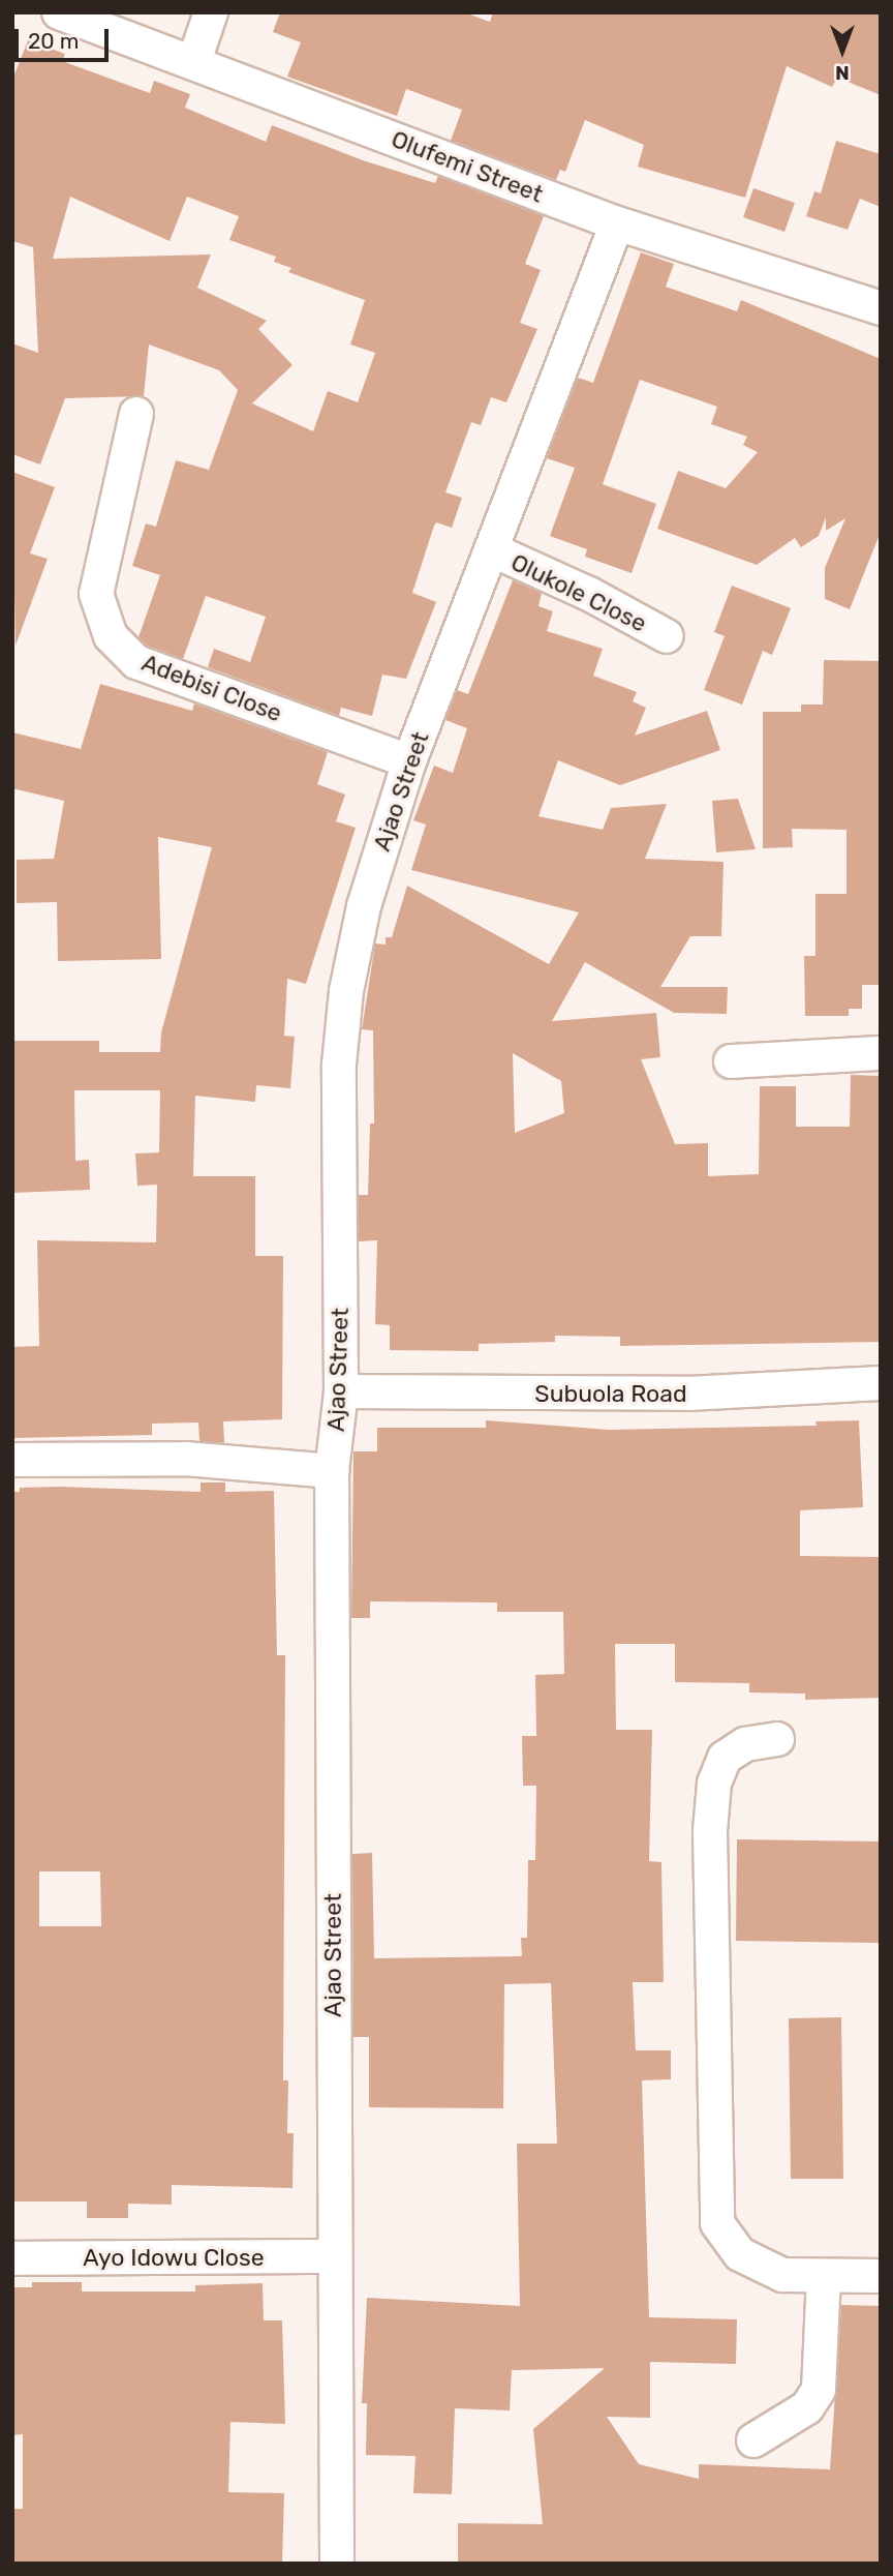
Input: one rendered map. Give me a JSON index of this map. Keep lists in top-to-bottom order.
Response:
{
  "streets": {
    "street": [
      "Olufemi Street",
      "Olukole Close",
      "Adebisi Close",
      "Ajao Street",
      "Subuola Road",
      "Ayo Idowu Close"
    ]
  },
  "crossings": [
    ["Olufemi Street", "Ajao Street"],
    ["Olukole Close", "Ajao Street"],
    ["Adebisi Close", "Ajao Street"],
    ["Ajao Street", "Subuola Road"],
    ["Ajao Street", "Ayo Idowu Close"]
  ],
  "scale_bar": "20 m",
  "north": "bottom"
}
